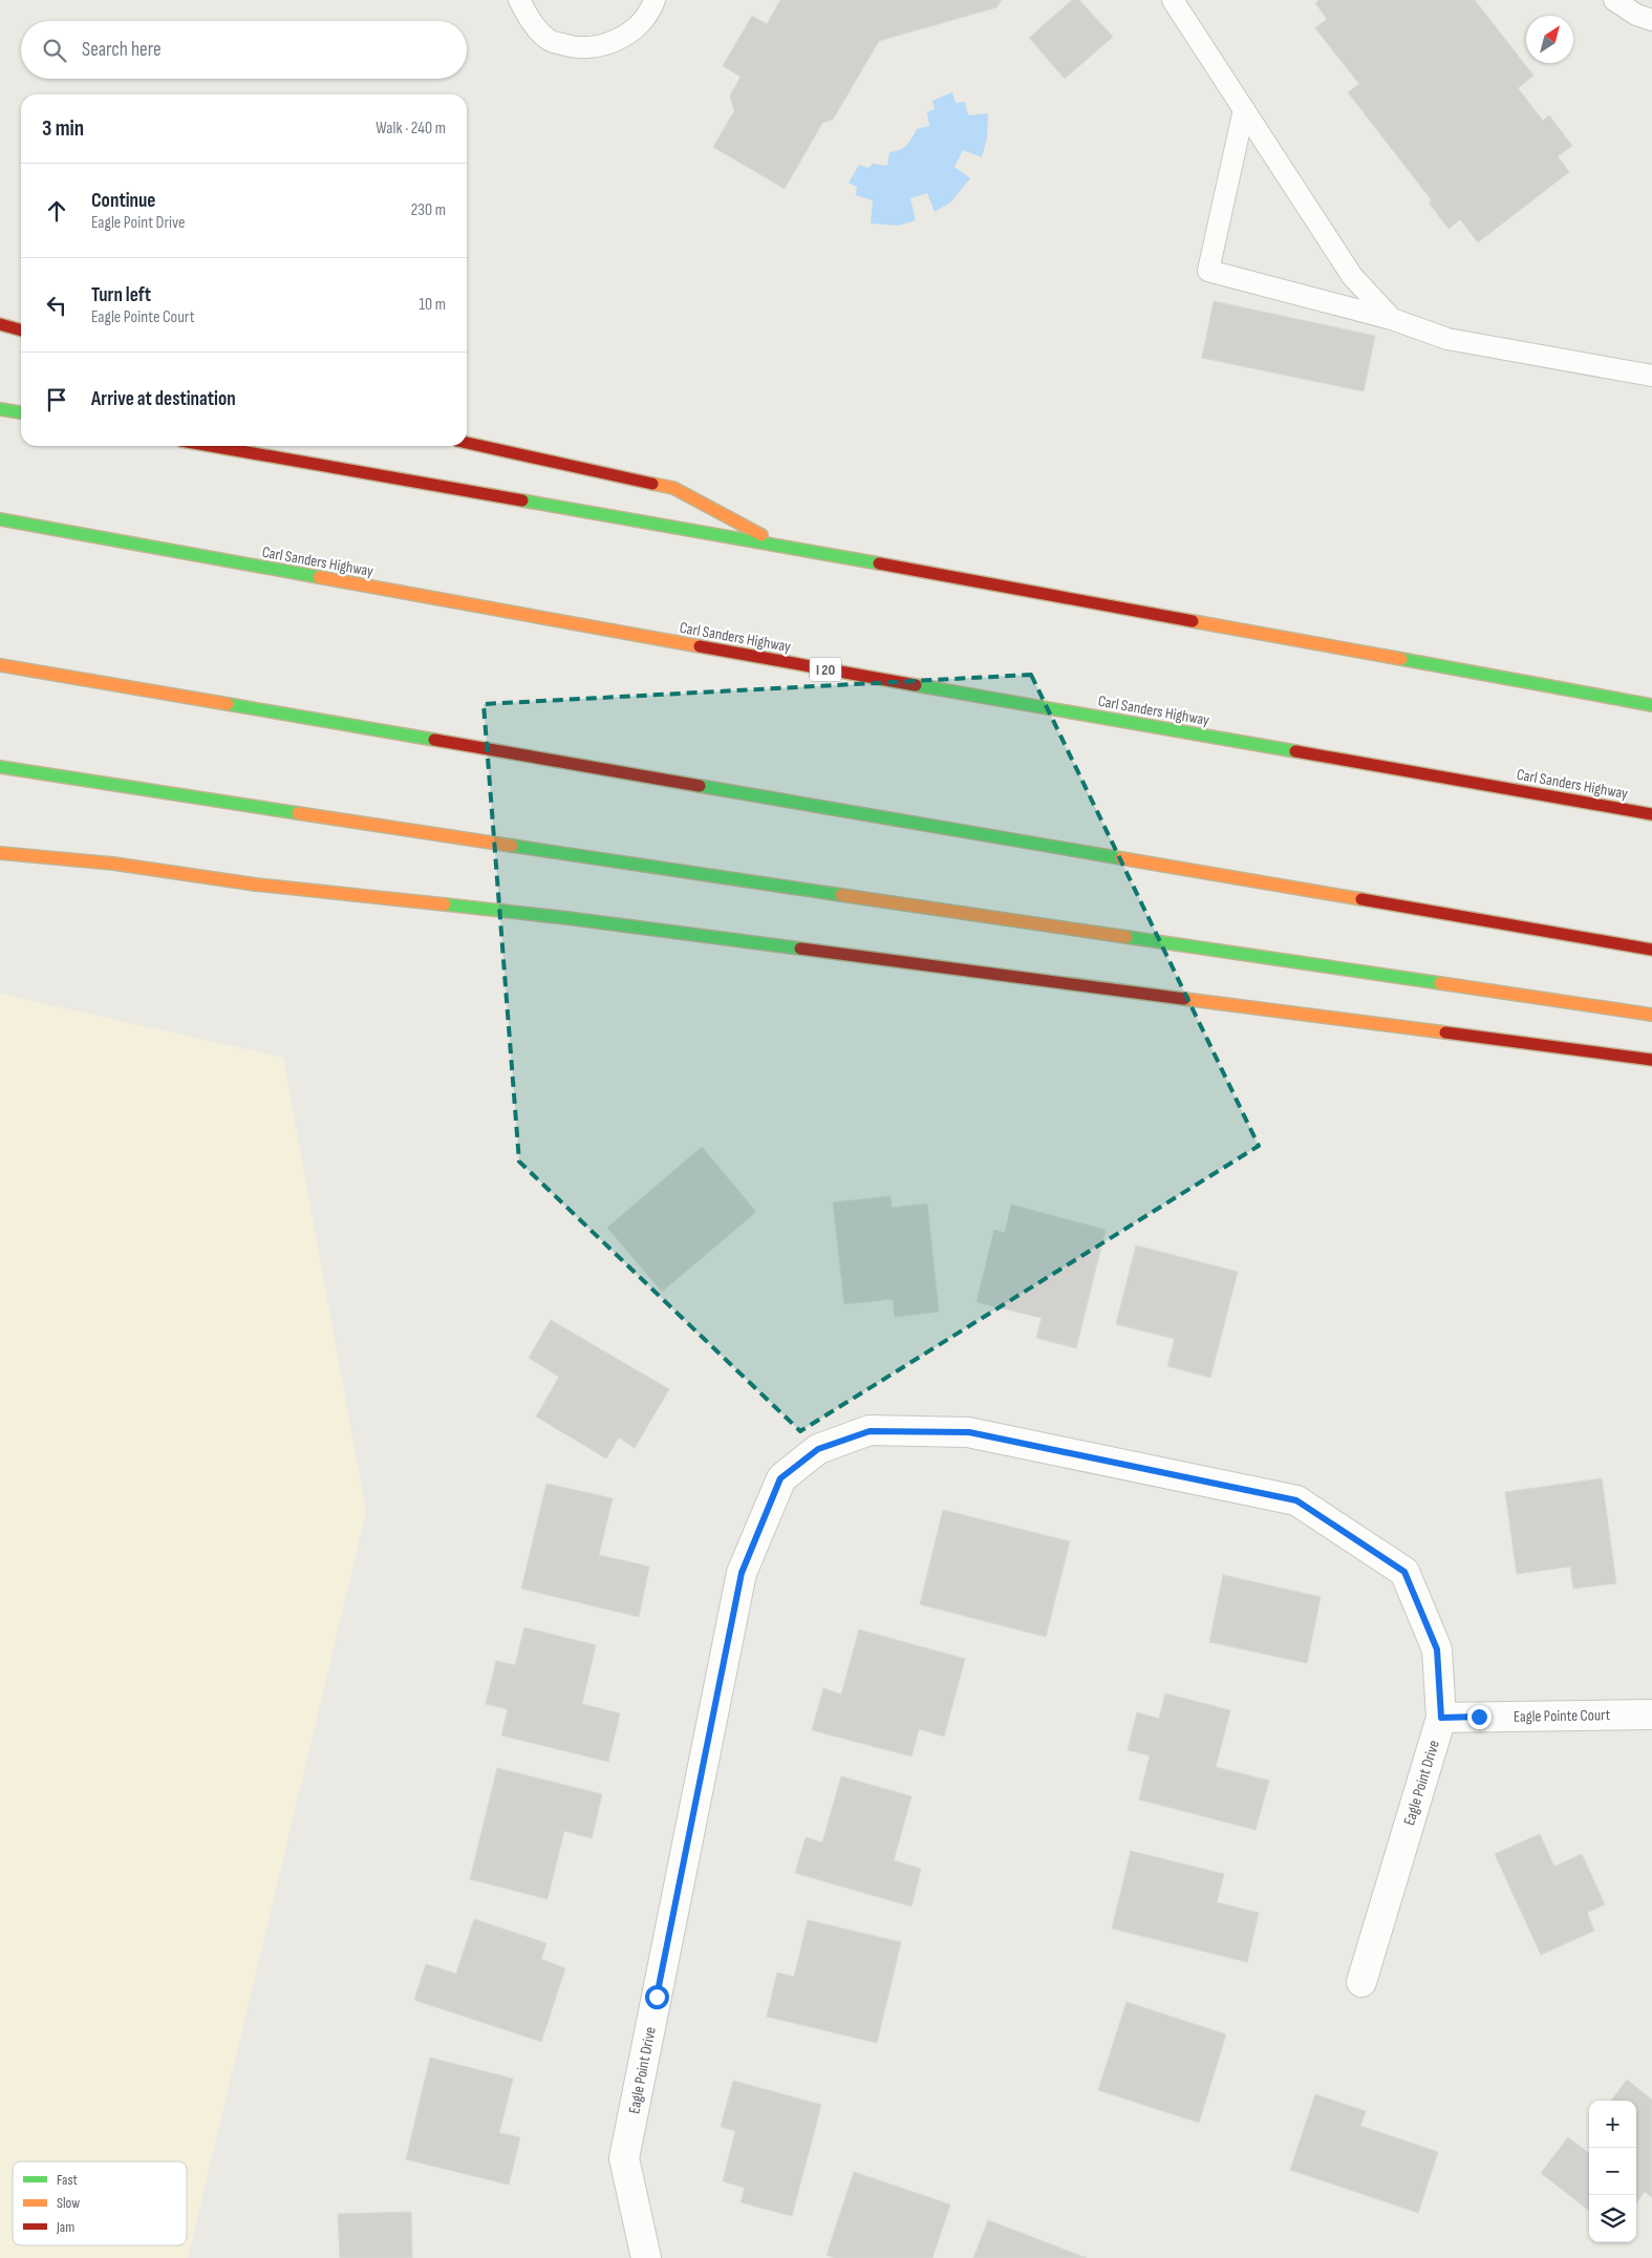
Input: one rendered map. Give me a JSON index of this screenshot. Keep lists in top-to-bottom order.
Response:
{
  "streets": {
    "highway": ["Carl Sanders Highway", "I 20"],
    "street": ["Eagle Pointe Court", "Eagle Point Drive"]
  },
  "crossings": [
    ["Eagle Pointe Court", "Eagle Point Drive"]
  ],
  "legend": ["Fast", "Slow", "Jam"],
  "north": "top right",
  "page": {
    "search": "Search here",
    "heading": ["3 min", "Walk · 240 m"],
    "list": [
      ["Continue", "Eagle Point Drive", "230 m"],
      ["Turn left", "Eagle Pointe Court", "10 m"],
      "Arrive at destination"
    ],
    "map_buttons": ["+", "−"]
  }
}
